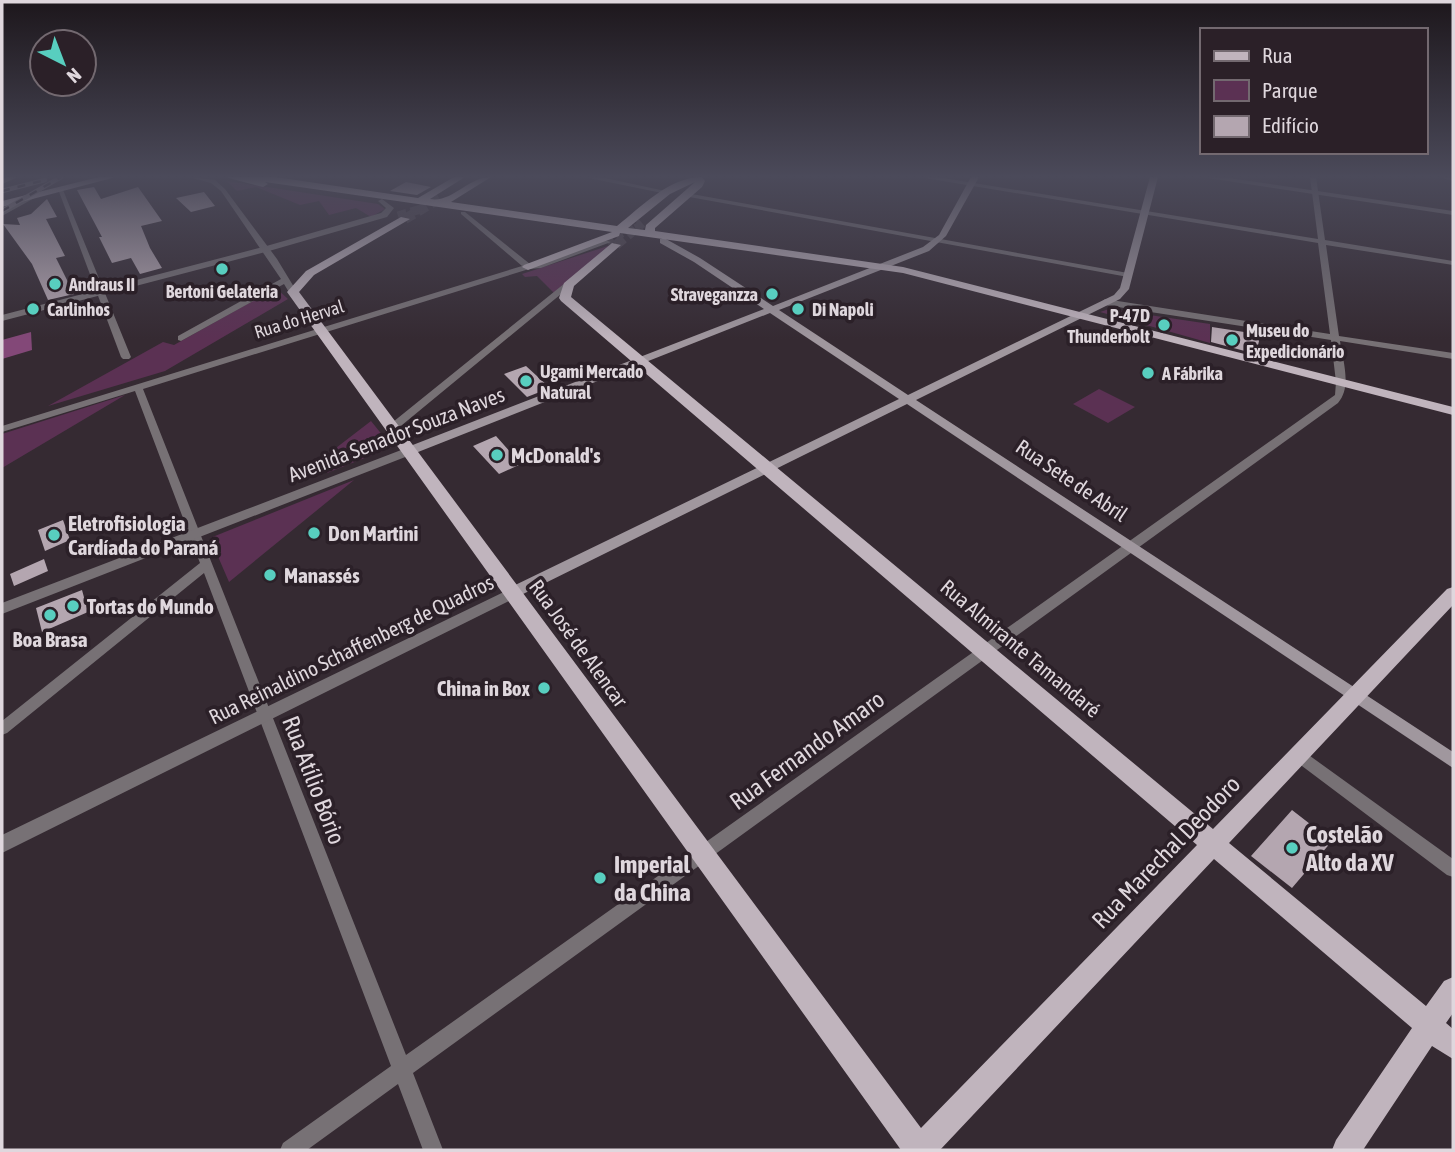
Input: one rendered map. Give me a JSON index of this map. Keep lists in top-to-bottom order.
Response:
{
  "streets": {
    "main road": [
      "Avenida Senador Souza Naves",
      "Rua Sete de Abril",
      "Rua José de Alencar",
      "Rua Almirante Tamandaré",
      "Rua Reinaldino Schaffenberg de Quadros",
      "Rua Marechal Deodoro"
    ],
    "street": ["Rua do Herval", "Rua Fernando Amaro", "Rua Atílio Bório"]
  },
  "crossings": [
    ["Rua do Herval", "Rua José de Alencar"],
    ["Rua do Herval", "Rua Atílio Bório"],
    ["Avenida Senador Souza Naves", "Rua Sete de Abril"],
    ["Avenida Senador Souza Naves", "Rua José de Alencar"],
    ["Avenida Senador Souza Naves", "Rua Almirante Tamandaré"],
    ["Avenida Senador Souza Naves", "Rua Atílio Bório"],
    ["Rua Sete de Abril", "Rua Reinaldino Schaffenberg de Quadros"],
    ["Rua Sete de Abril", "Rua Fernando Amaro"],
    ["Rua Sete de Abril", "Rua Marechal Deodoro"],
    ["Rua José de Alencar", "Rua Reinaldino Schaffenberg de Quadros"],
    ["Rua José de Alencar", "Rua Fernando Amaro"],
    ["Rua José de Alencar", "Rua Marechal Deodoro"],
    ["Rua Almirante Tamandaré", "Rua Reinaldino Schaffenberg de Quadros"],
    ["Rua Almirante Tamandaré", "Rua Fernando Amaro"],
    ["Rua Almirante Tamandaré", "Rua Marechal Deodoro"],
    ["Rua Reinaldino Schaffenberg de Quadros", "Rua Atílio Bório"],
    ["Rua Fernando Amaro", "Rua Atílio Bório"]
  ],
  "places": [
    "Bertoni Gelateria",
    "Andraus II",
    "Straveganzza",
    "Carlinhos",
    "Di Napoli",
    "P-47D Thunderbolt",
    "Museu do Expedicionário",
    "A Fábrika",
    "Ugami Mercado Natural",
    "McDonald's",
    "Don Martini",
    "Eletrofisiologia Cardíada do Paraná",
    "Manassés",
    "Tortas do Mundo",
    "Boa Brasa",
    "China in Box",
    "Costelão Alto da XV",
    "Imperial da China"
  ],
  "legend": ["Rua", "Parque", "Edifício"],
  "north": "bottom right"
}
